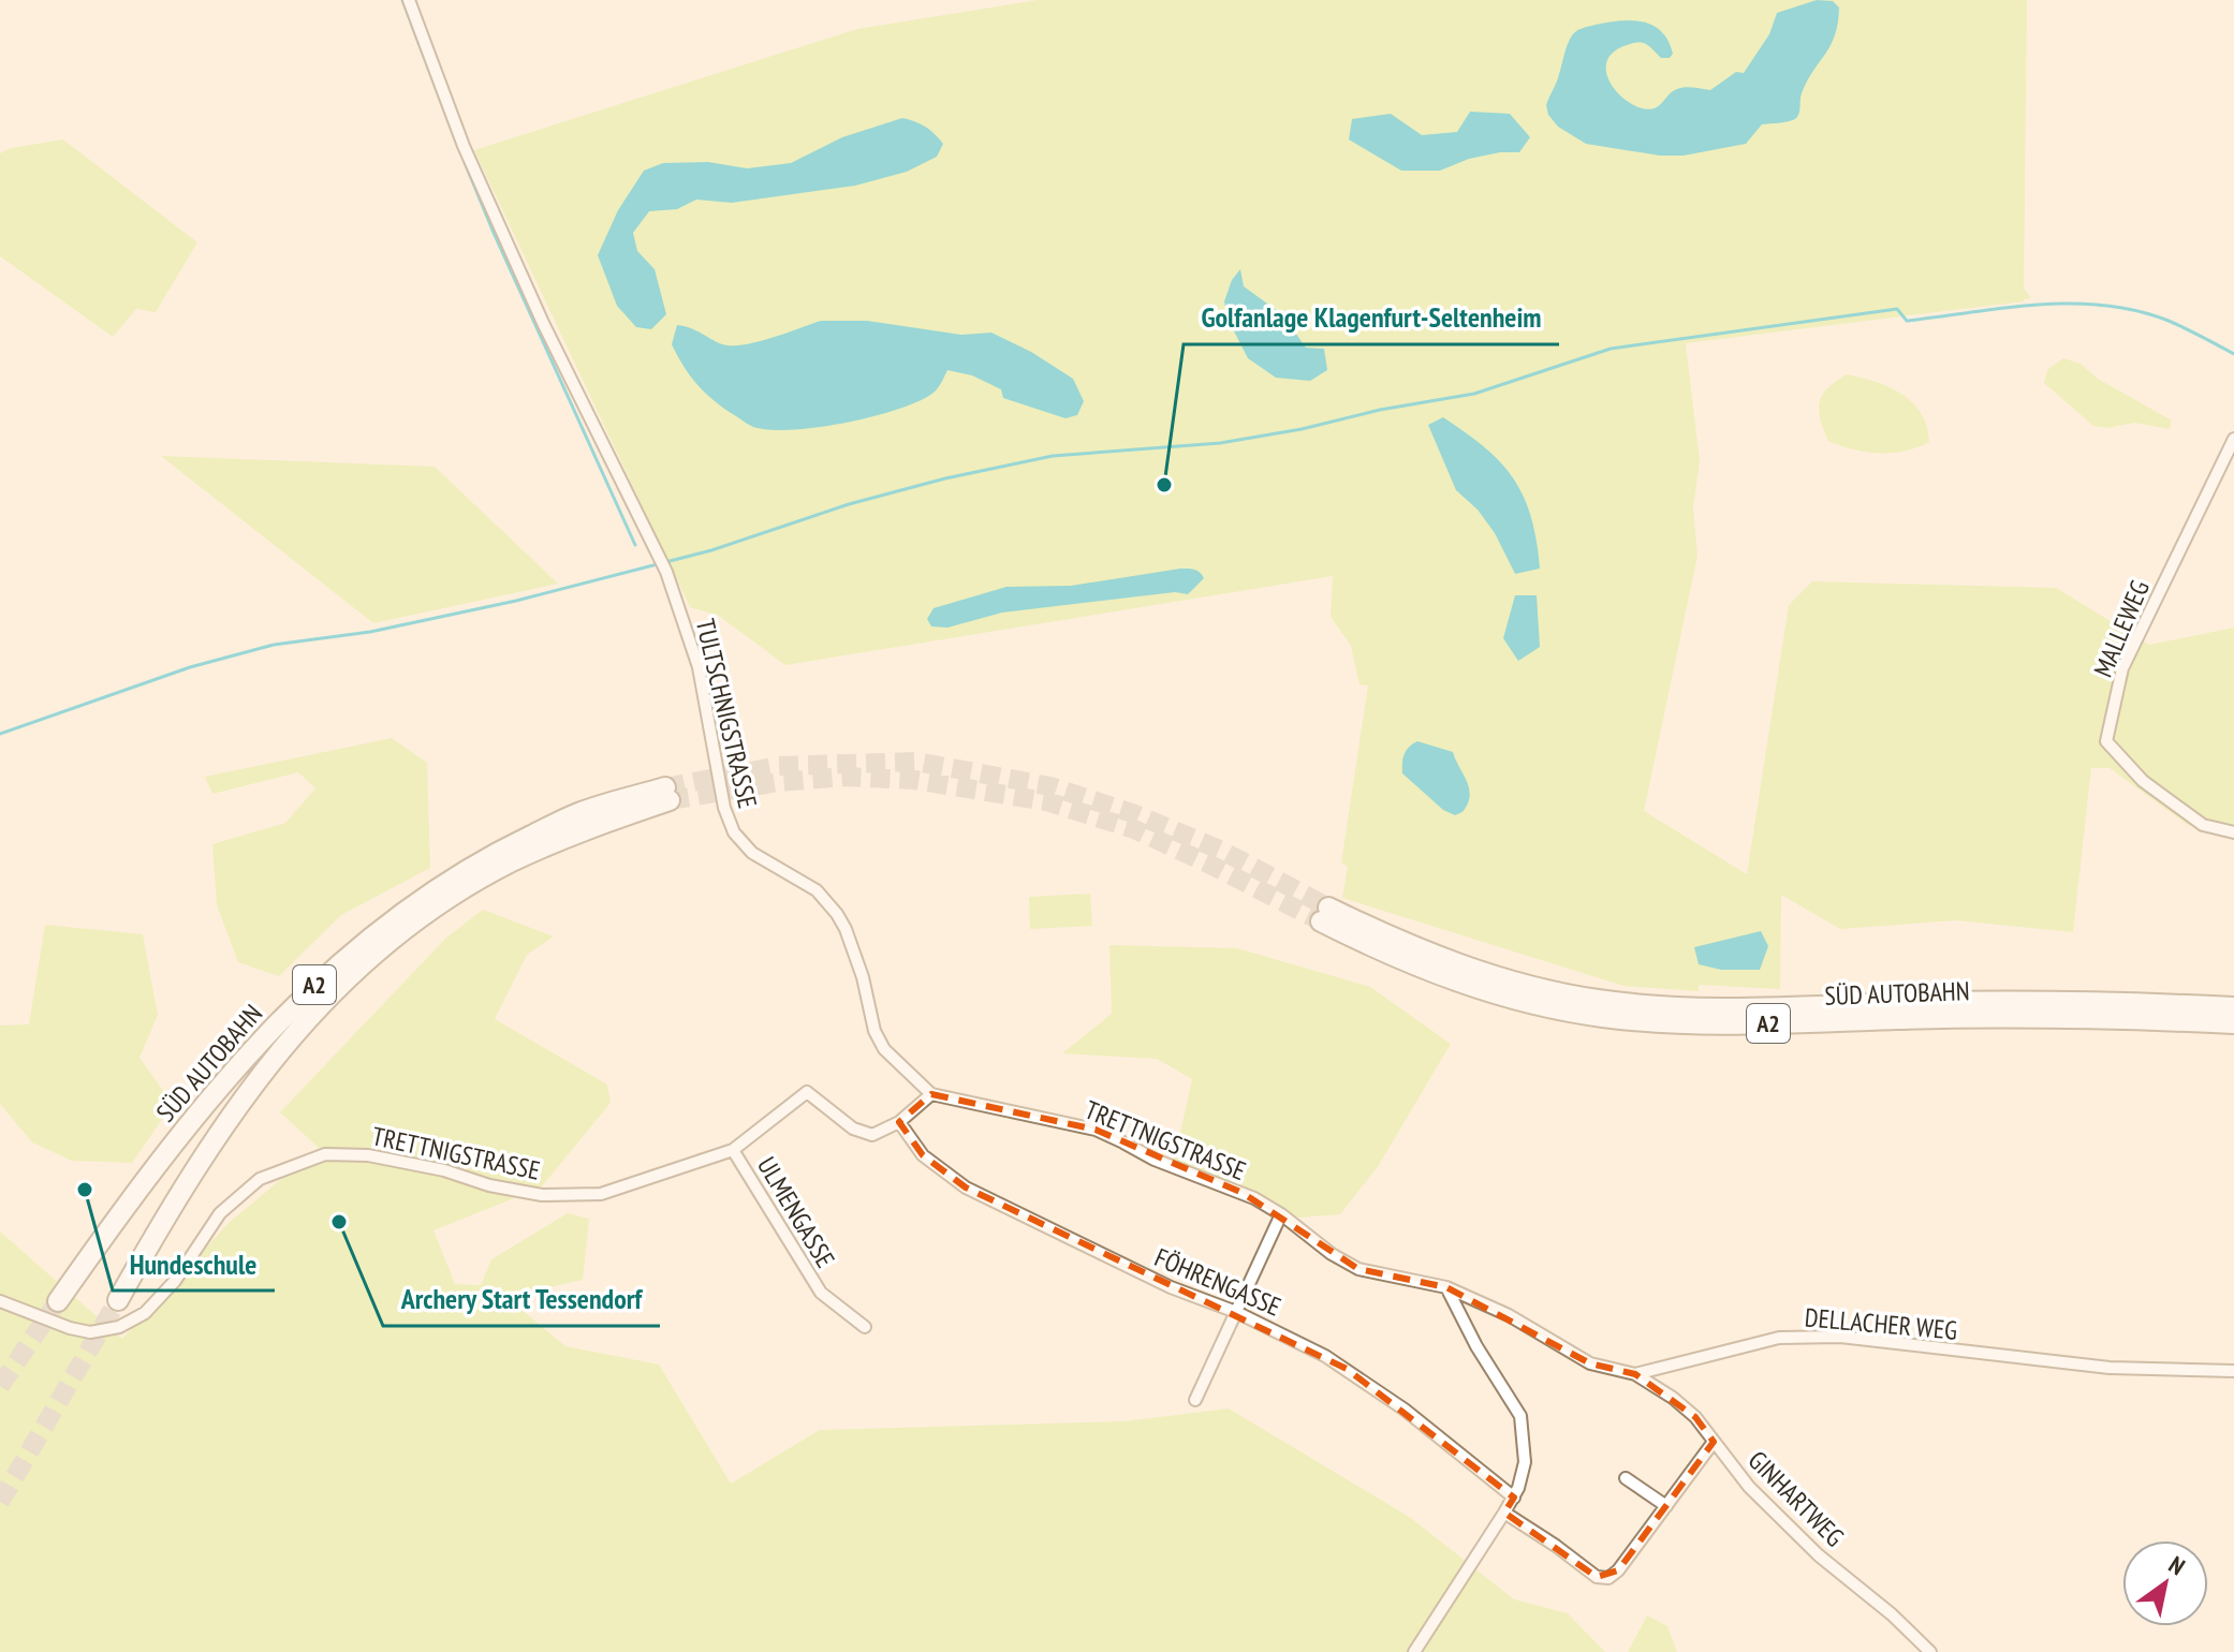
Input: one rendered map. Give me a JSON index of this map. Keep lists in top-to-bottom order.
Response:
{
  "streets": {
    "highway": ["A2", "SÜD AUTOBAHN"],
    "street": [
      "MALLEWEG",
      "TULTSCHNIGSTRASSE",
      "TRETTNIGSTRASSE",
      "ULMENGASSE",
      "FÖHRENGASSE",
      "DELLACHER WEG",
      "GINHARTWEG"
    ]
  },
  "crossings": [
    ["TULTSCHNIGSTRASSE", "TRETTNIGSTRASSE"],
    ["TRETTNIGSTRASSE", "ULMENGASSE"],
    ["TRETTNIGSTRASSE", "FÖHRENGASSE"],
    ["TRETTNIGSTRASSE", "DELLACHER WEG"],
    ["DELLACHER WEG", "GINHARTWEG"]
  ],
  "places": ["Golfanlage Klagenfurt-Seltenheim", "Hundeschule", "Archery Start Tessendorf"],
  "north": "top right"
}
